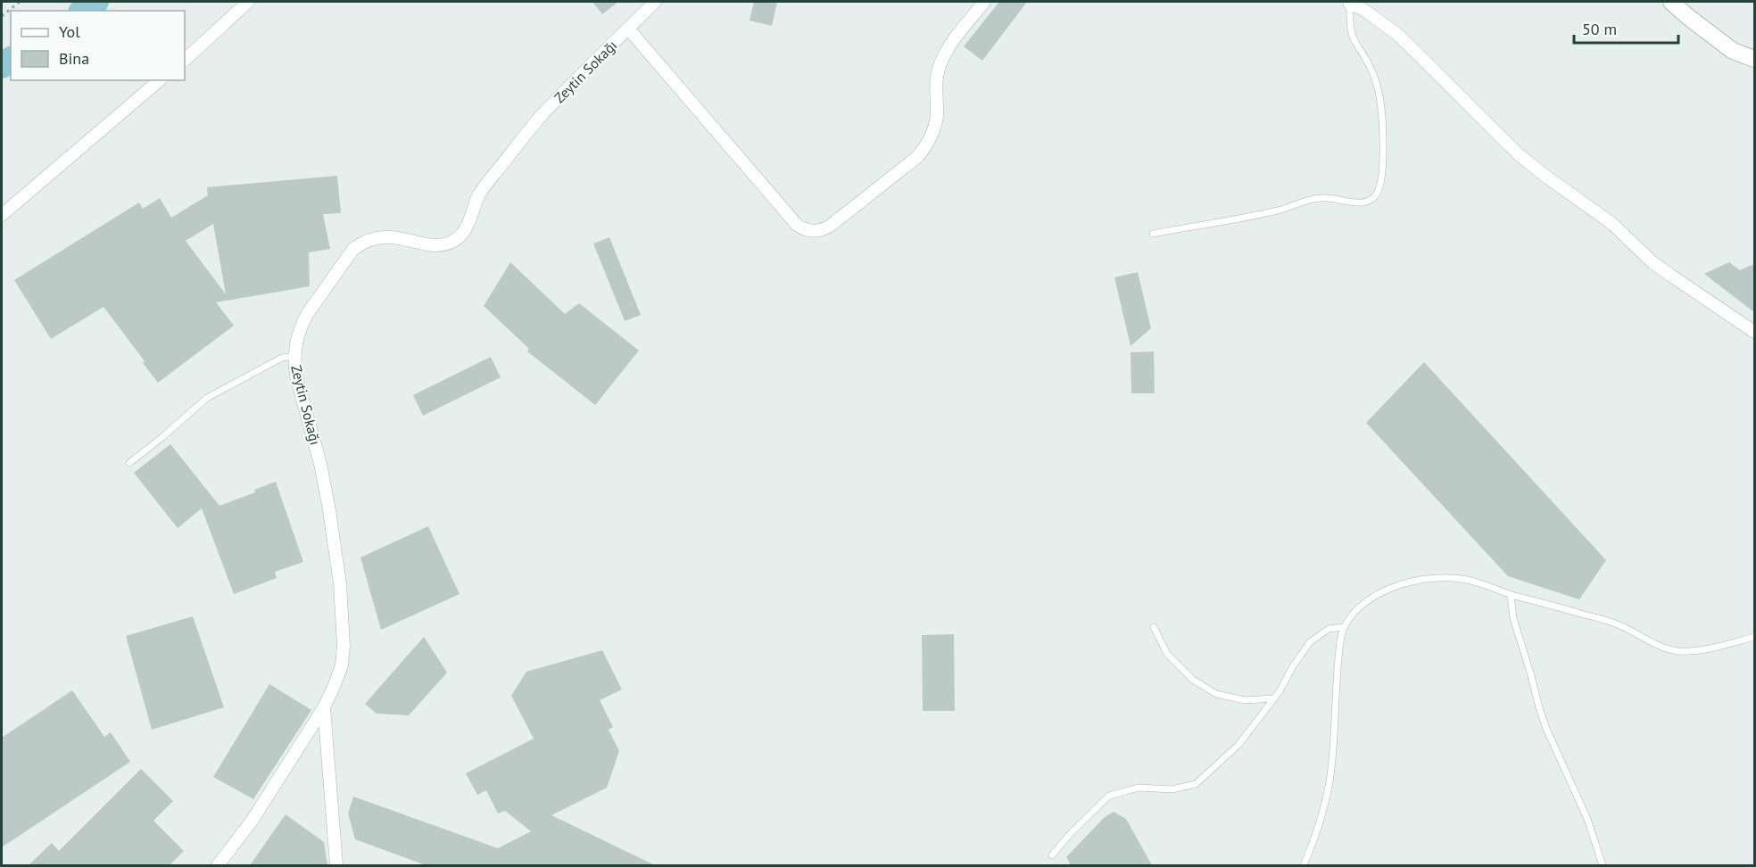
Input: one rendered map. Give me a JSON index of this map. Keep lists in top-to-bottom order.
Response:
{
  "streets": {
    "street": ["Zeytin Sokağı"]
  },
  "legend": ["Yol", "Bina"],
  "scale_bar": "50 m"
}
